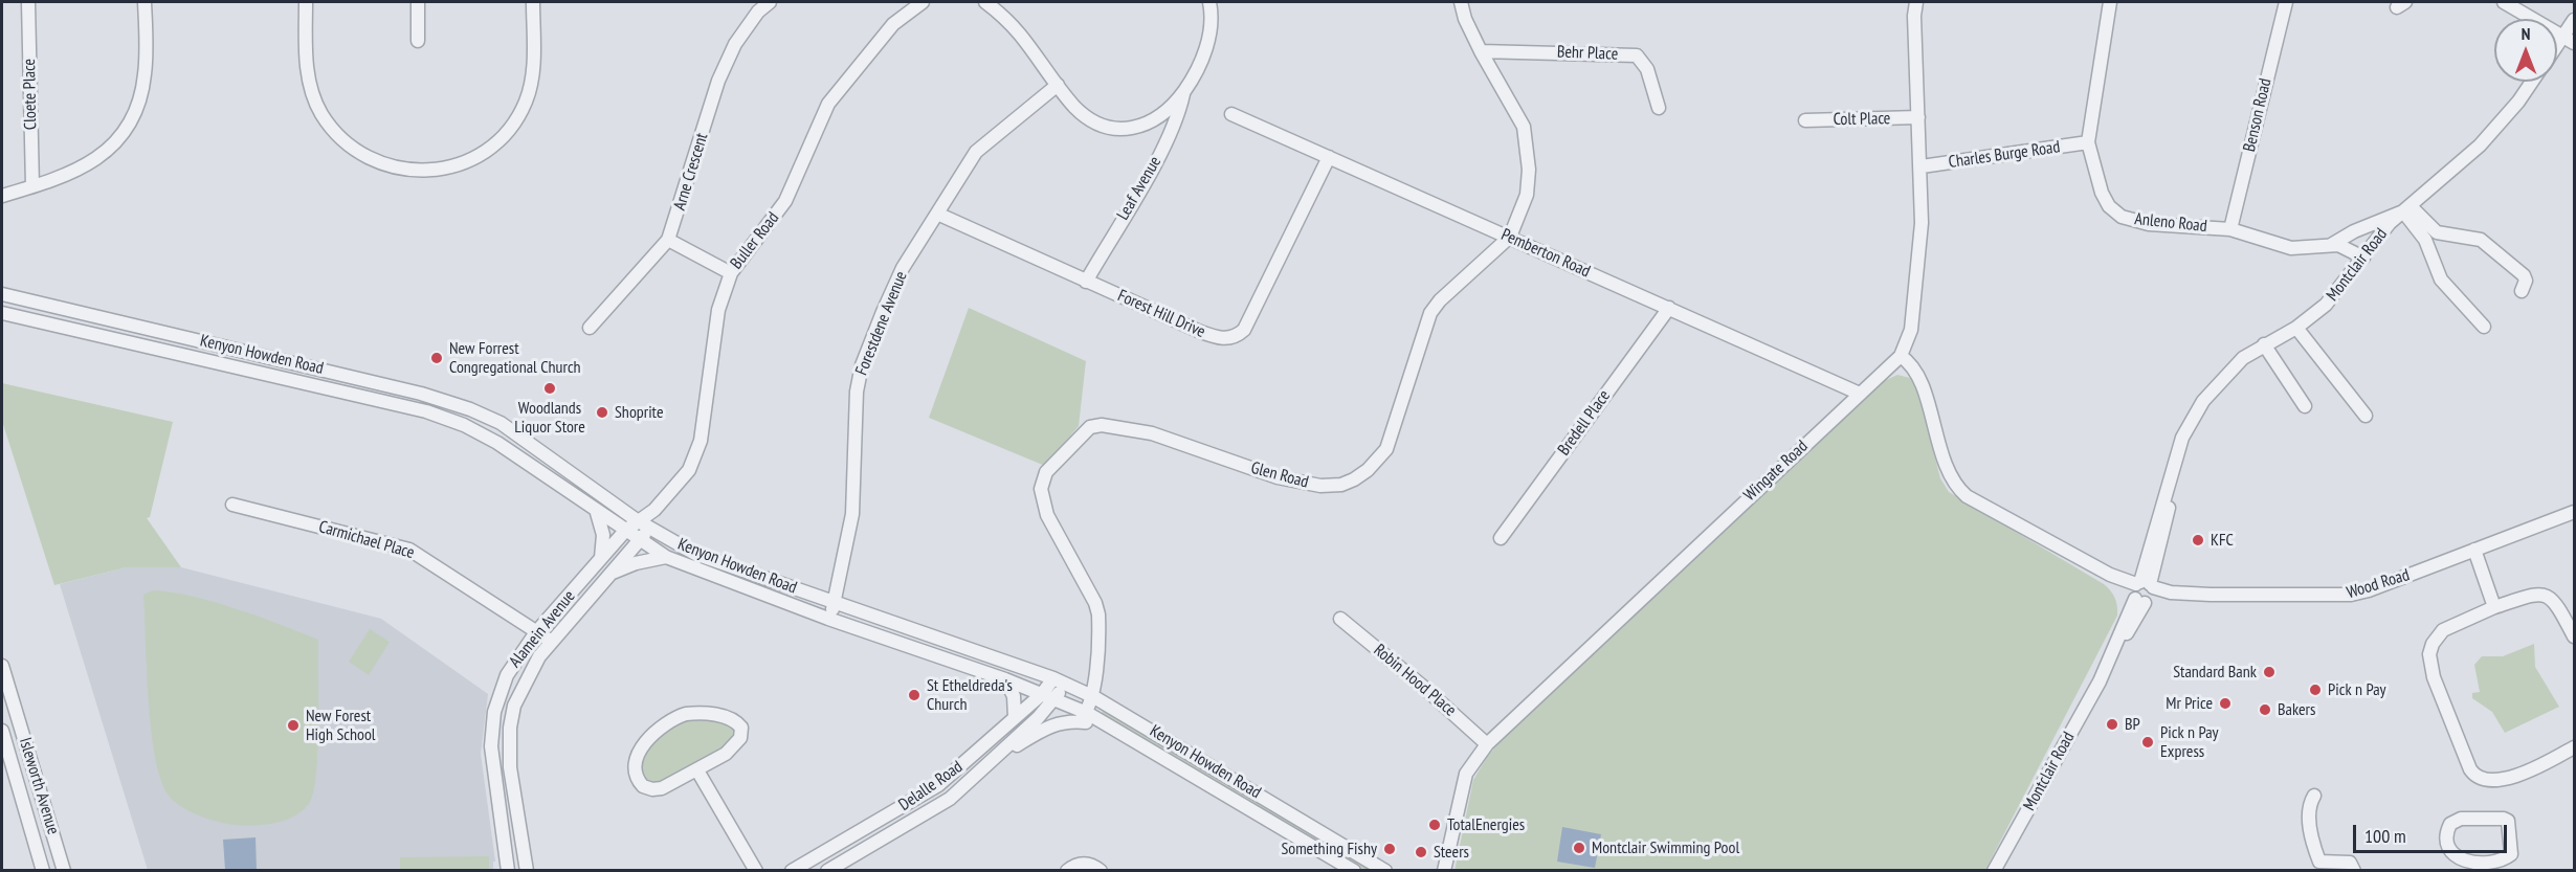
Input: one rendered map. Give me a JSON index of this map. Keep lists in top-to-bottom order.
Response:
{
  "streets": {
    "street": [
      "Behr Place",
      "Cloete Place",
      "Benson Road",
      "Colt Place",
      "Charles Burge Road",
      "Arne Crescent",
      "Leaf Avenue",
      "Anleno Road",
      "Buller Road",
      "Pemberton Road",
      "Montclair Road",
      "Forest Hill Drive",
      "Forestdene Avenue",
      "Kenyon Howden Road",
      "Bredell Place",
      "Wingate Road",
      "Glen Road",
      "Carmichael Place",
      "Wood Road",
      "Alamein Avenue",
      "Robin Hood Place",
      "Isleworth Avenue",
      "Delalle Road"
    ]
  },
  "crossings": [
    ["Behr Place", "Glen Road"],
    ["Benson Road", "Anleno Road"],
    ["Colt Place", "Wingate Road"],
    ["Charles Burge Road", "Anleno Road"],
    ["Charles Burge Road", "Wingate Road"],
    ["Leaf Avenue", "Forest Hill Drive"],
    ["Anleno Road", "Montclair Road"],
    ["Buller Road", "Kenyon Howden Road"],
    ["Buller Road", "Alamein Avenue"],
    ["Pemberton Road", "Forest Hill Drive"],
    ["Pemberton Road", "Bredell Place"],
    ["Pemberton Road", "Wingate Road"],
    ["Pemberton Road", "Glen Road"],
    ["Montclair Road", "Wood Road"],
    ["Forest Hill Drive", "Forestdene Avenue"],
    ["Forestdene Avenue", "Kenyon Howden Road"],
    ["Kenyon Howden Road", "Glen Road"],
    ["Kenyon Howden Road", "Alamein Avenue"],
    ["Kenyon Howden Road", "Delalle Road"],
    ["Wingate Road", "Wood Road"],
    ["Wingate Road", "Robin Hood Place"],
    ["Carmichael Place", "Alamein Avenue"]
  ],
  "places": [
    "New Forrest Congregational Church",
    "Woodlands Liquor Store",
    "Shoprite",
    "KFC",
    "Standard Bank",
    "Pick n Pay",
    "St Etheldreda's Church",
    "Mr Price",
    "Bakers",
    "BP",
    "New Forest High School",
    "Pick n Pay Express",
    "TotalEnergies",
    "Montclair Swimming Pool",
    "Something Fishy",
    "Steers"
  ],
  "scale_bar": "100 m",
  "north": "top"
}
